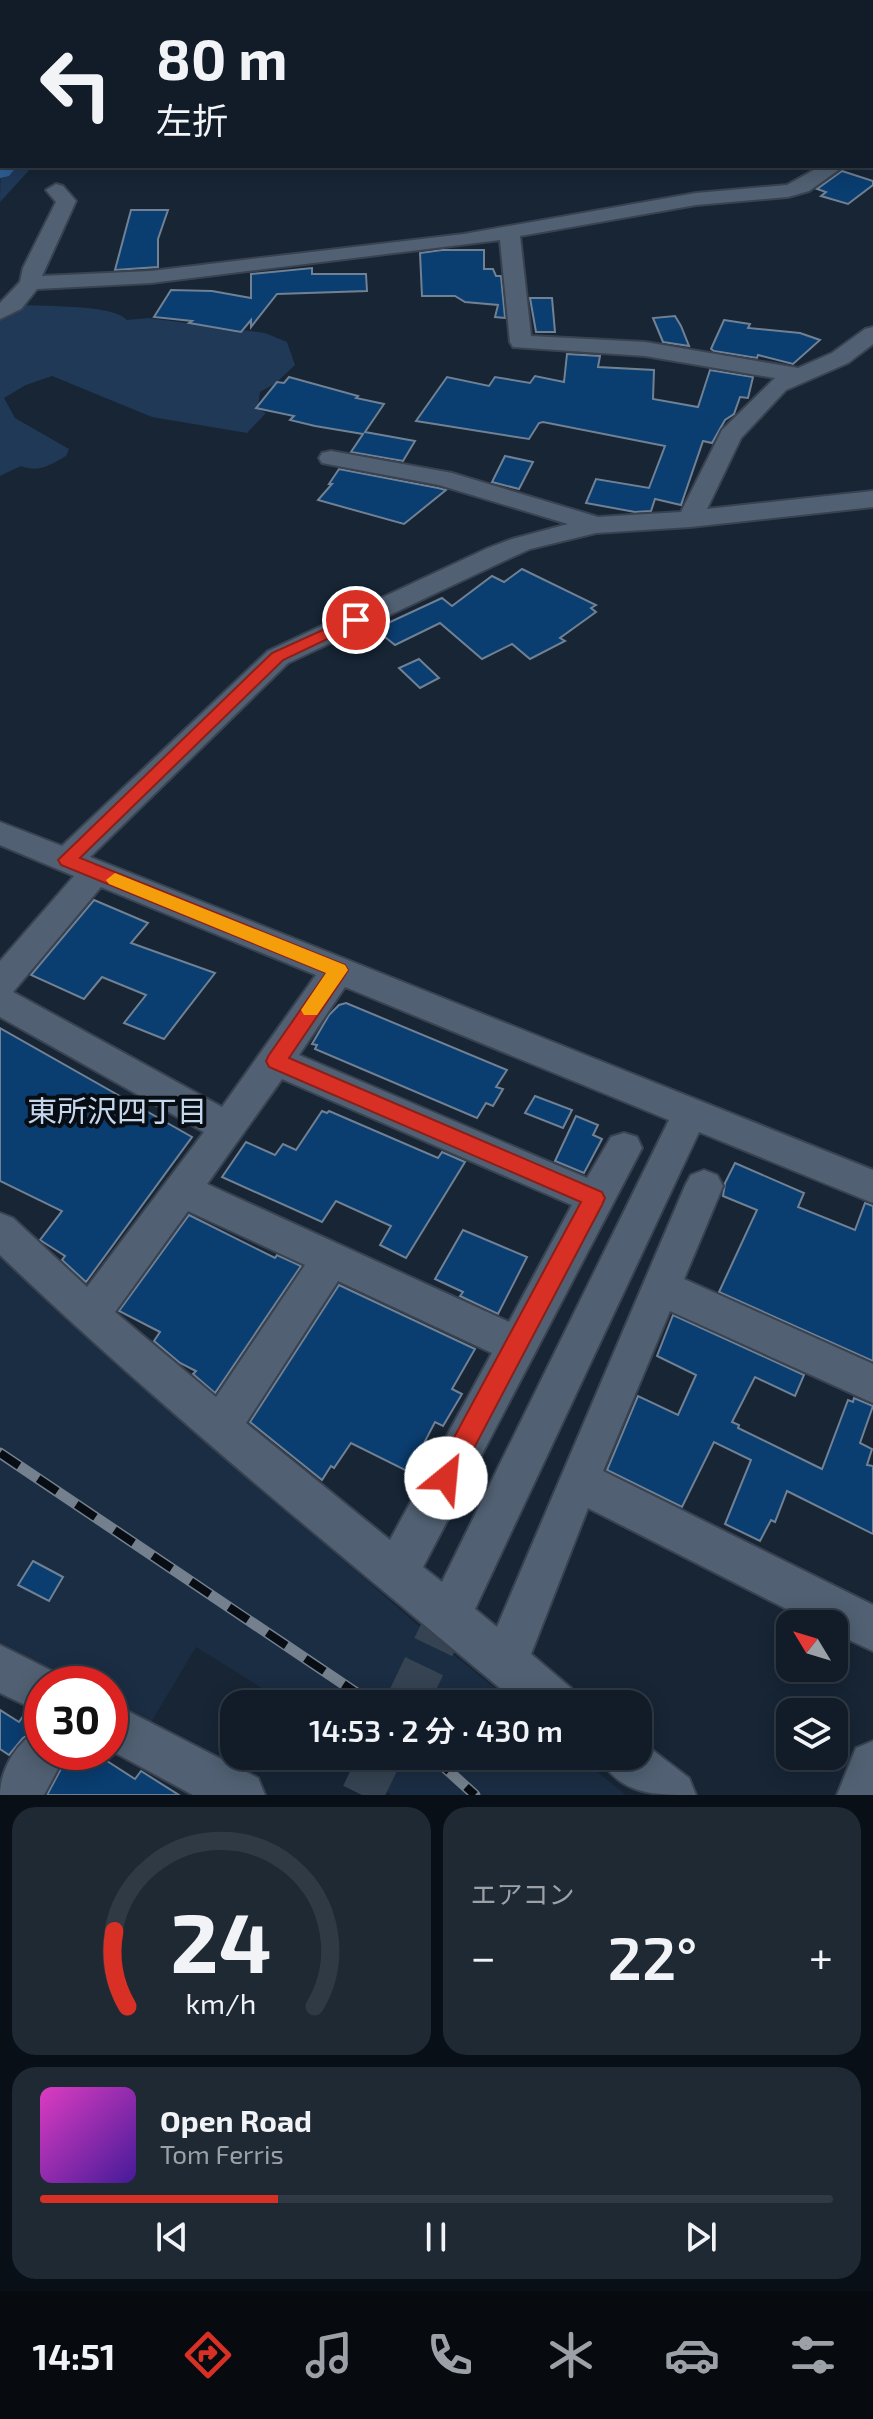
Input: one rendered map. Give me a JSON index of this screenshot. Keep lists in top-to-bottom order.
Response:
{
  "districts": ["東所沢四丁目"],
  "north": "top left",
  "page": {
    "turn": ["80 m", "左折"],
    "limit": "30",
    "trip": "14:53 · 2 分 · 430 m",
    "tile": "エアコン",
    "heat": ["−", "22°", "+"],
    "song": ["Open Road", "Tom Ferris"],
    "tabs": "14:51",
    "gauge": ["24", "km/h"]
  }
}
